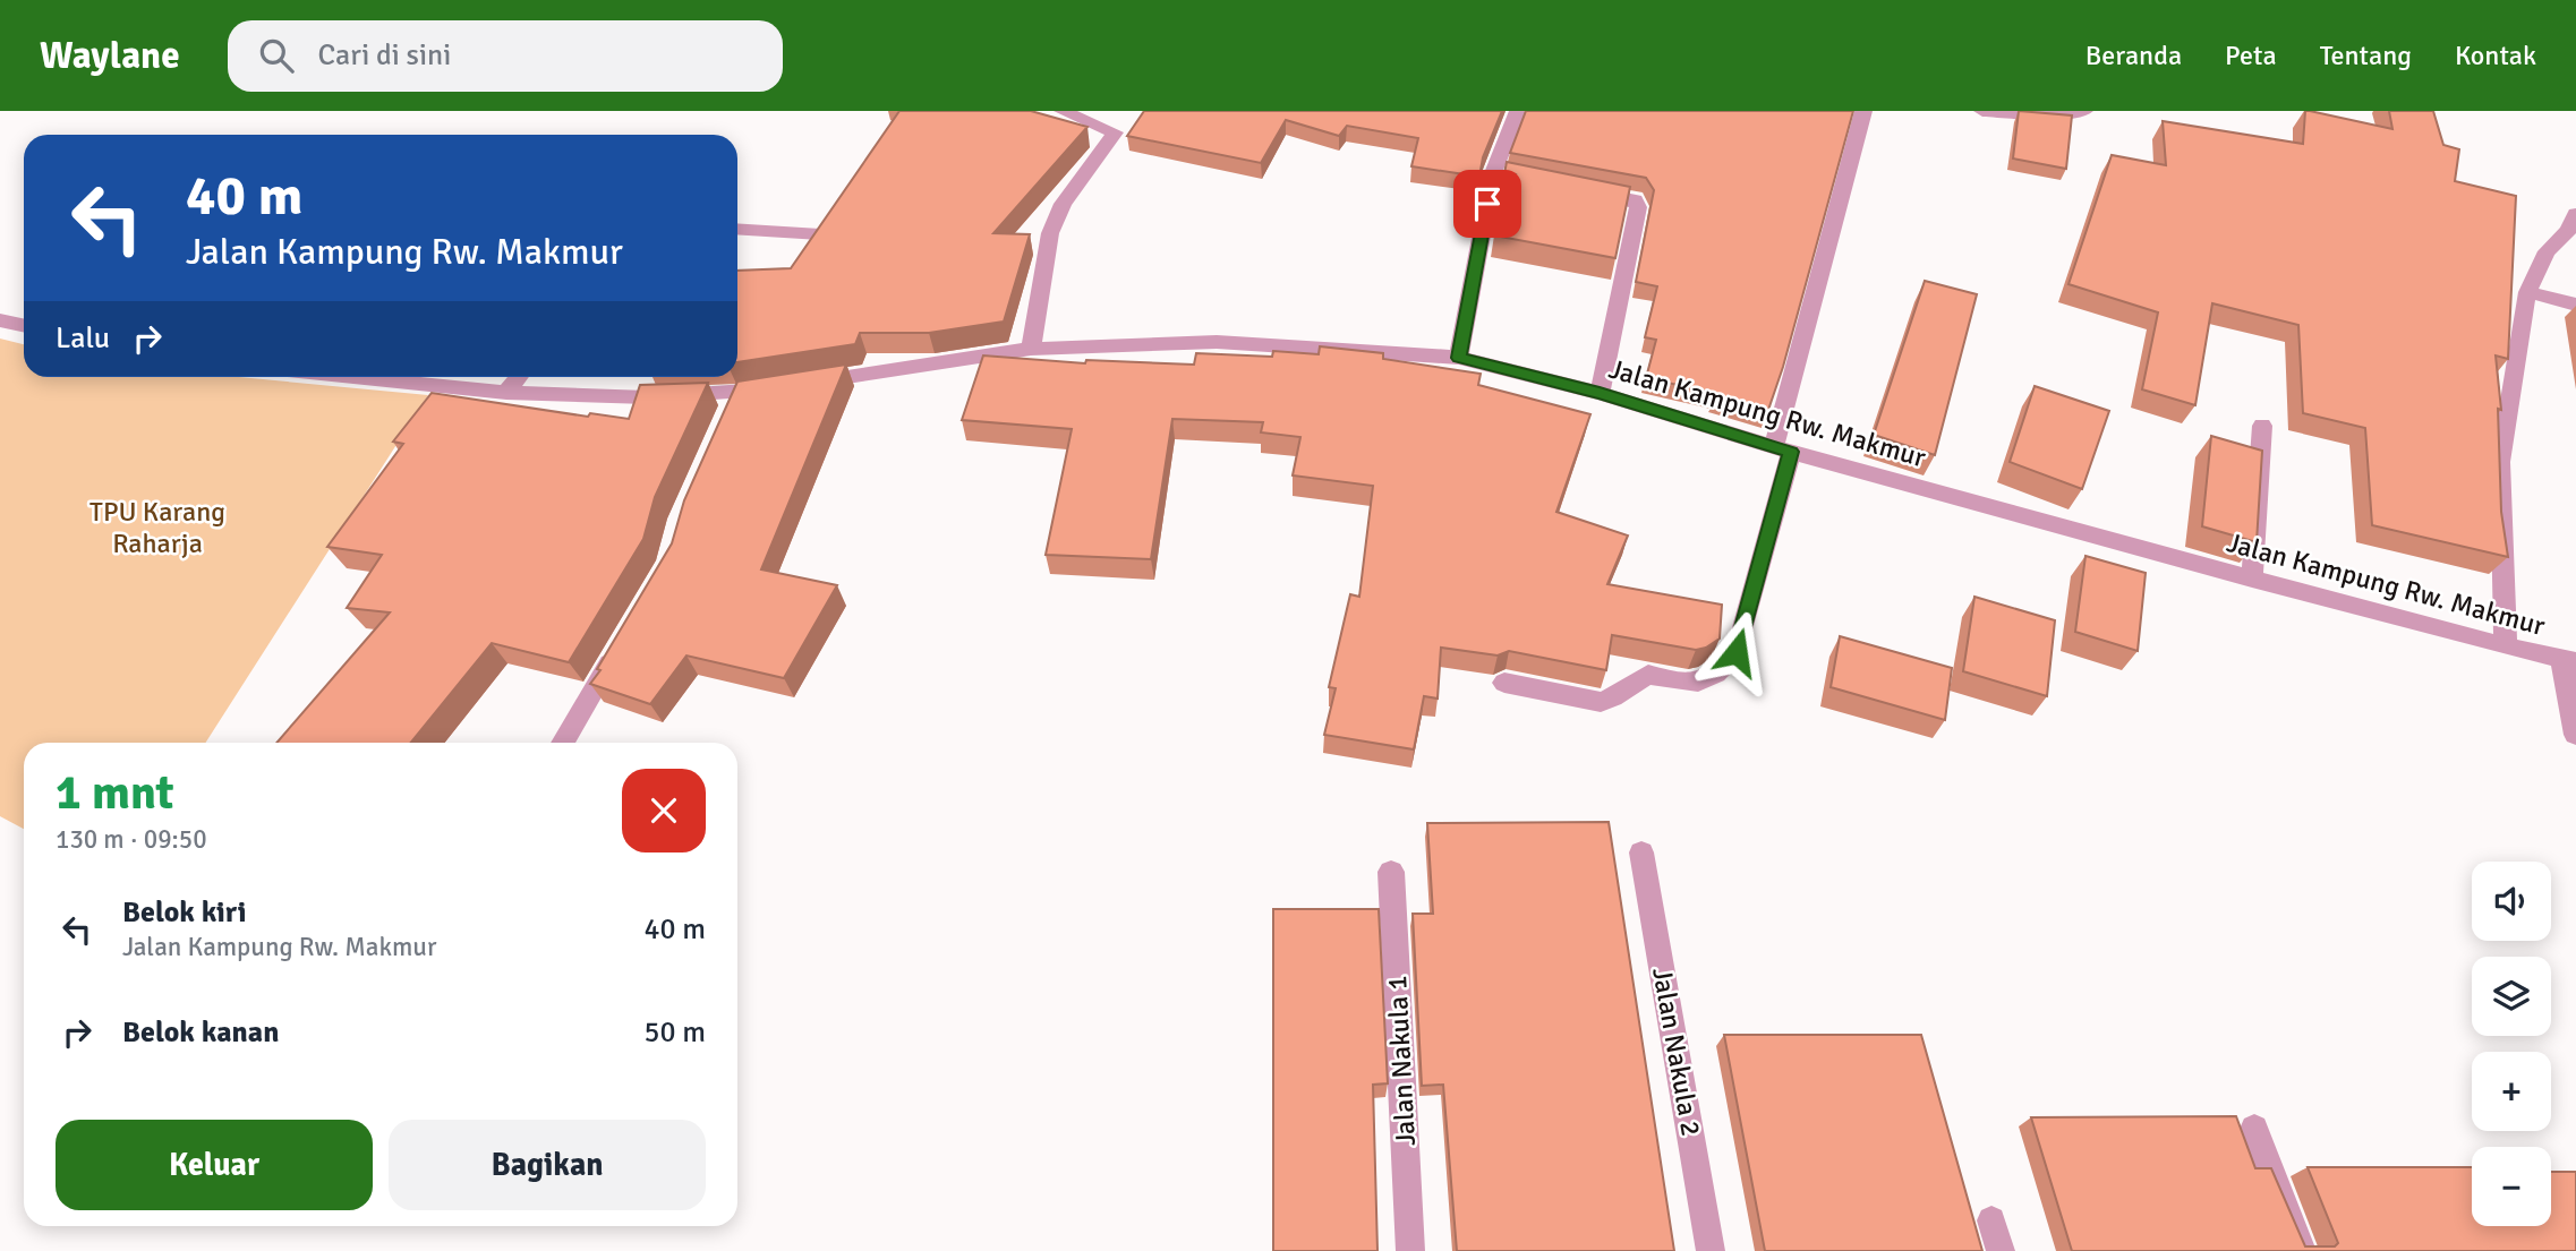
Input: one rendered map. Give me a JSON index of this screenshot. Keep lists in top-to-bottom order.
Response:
{
  "streets": {
    "street": ["Jalan Kampung Rw. Makmur", "Jalan Nakula 2", "Jalan Nakula 1"]
  },
  "parks": ["TPU Karang Raharja"],
  "page": {
    "header": "Waylane",
    "search": "Cari di sini",
    "nav": [
      "Beranda",
      "Peta",
      "Tentang",
      "Kontak"
    ],
    "turn": ["40 m", "Jalan Kampung Rw. Makmur"],
    "then": "Lalu",
    "heading": ["1 mnt", "130 m · 09:50"],
    "map_buttons": ["+", "−"],
    "list": [
      {
        "name": "Belok kiri",
        "note": "Jalan Kampung Rw. Makmur",
        "value": "40 m"
      },
      {
        "name": "Belok kanan",
        "value": "50 m"
      }
    ],
    "buttons": ["Keluar", "Bagikan"]
  }
}
